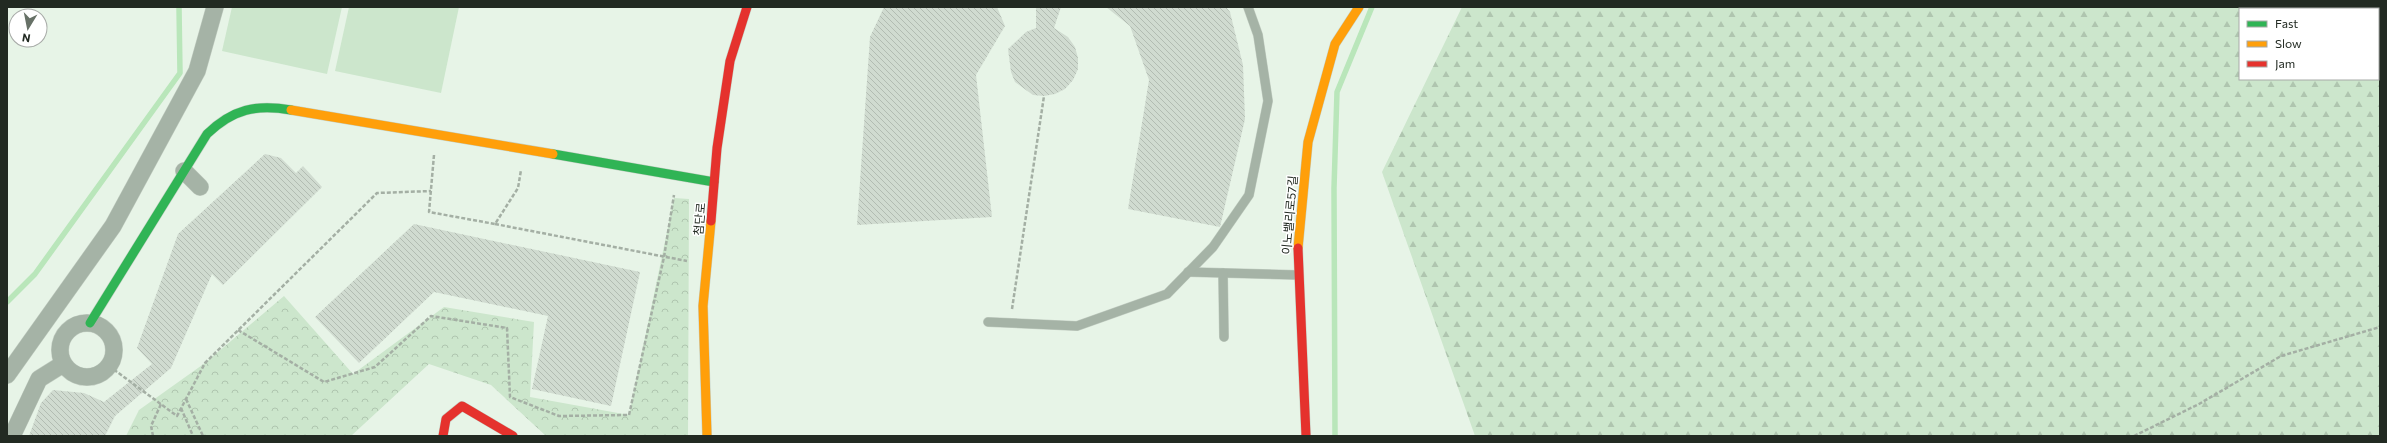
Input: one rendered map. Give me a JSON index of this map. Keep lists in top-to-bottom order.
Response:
{
  "streets": {
    "street": ["이노밸리로57길", "첨단로"]
  },
  "legend": ["Fast", "Slow", "Jam"],
  "north": "bottom"
}
